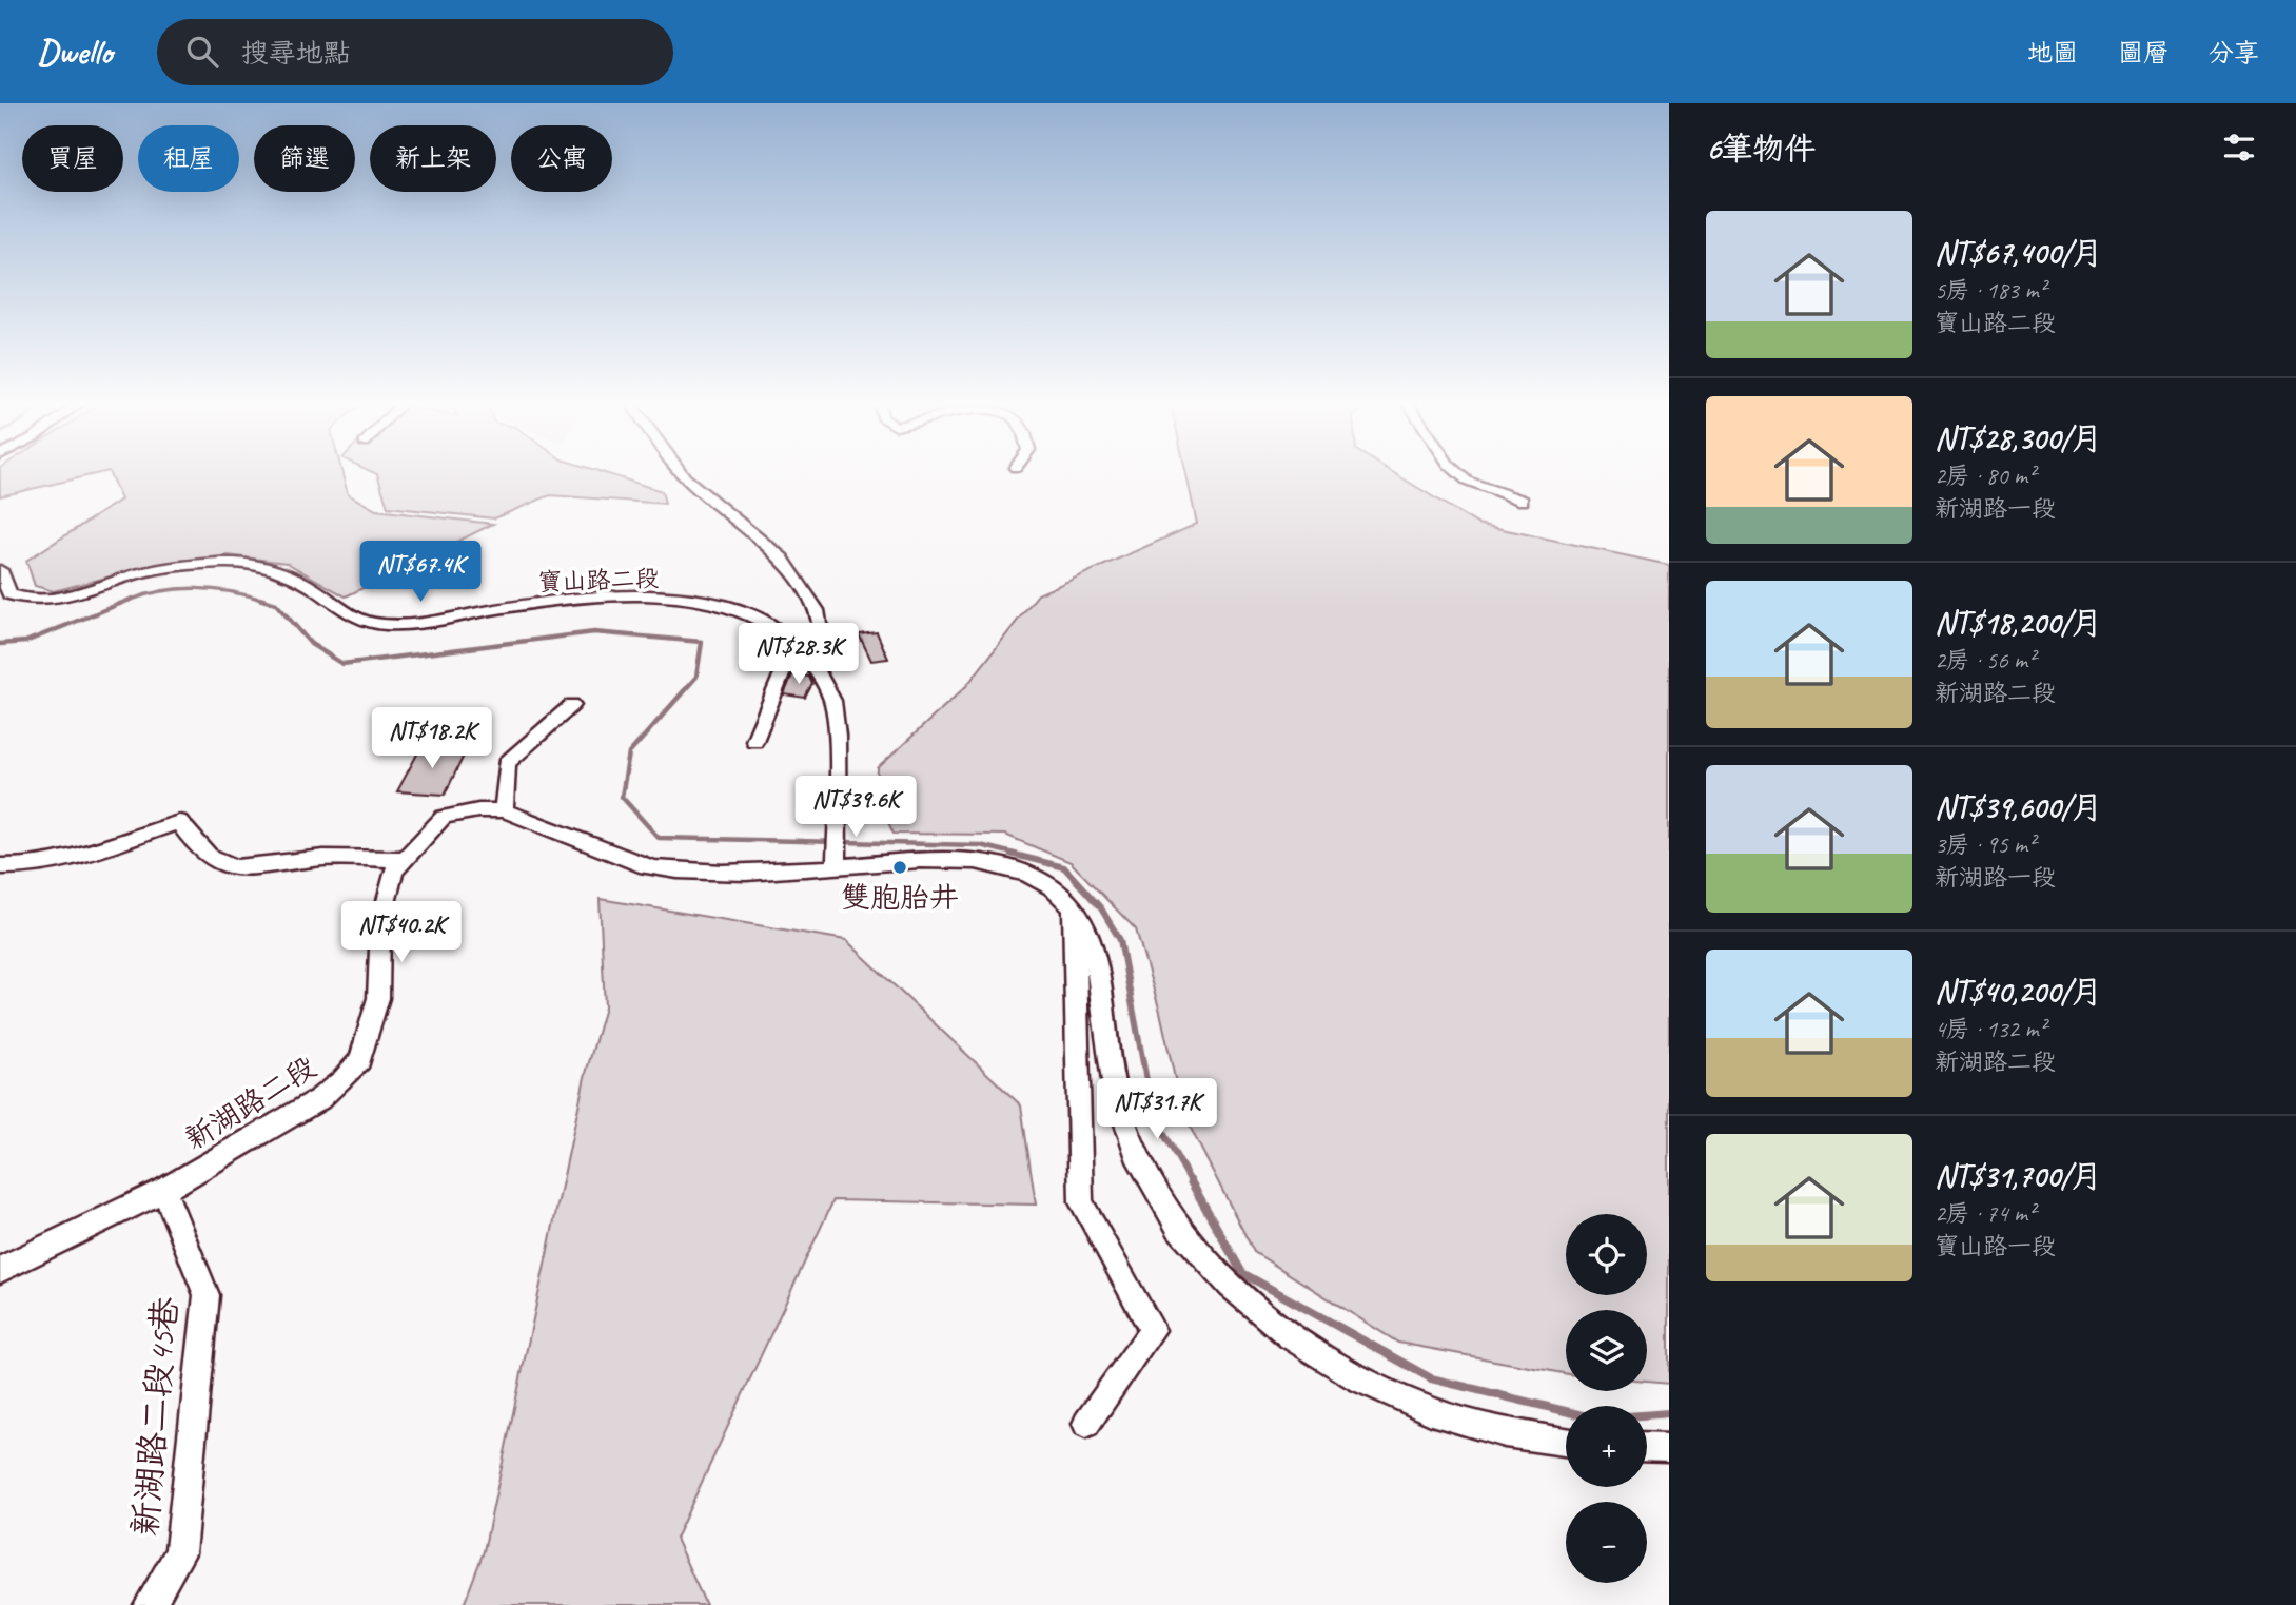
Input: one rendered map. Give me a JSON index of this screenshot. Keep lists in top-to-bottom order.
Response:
{
  "streets": {
    "street": ["寶山路二段", "新湖路二段", "新湖路二段45巷"]
  },
  "crossings": [
    ["新湖路二段", "新湖路二段45巷"]
  ],
  "places": ["雙胞胎井"],
  "page": {
    "header": "Dwello",
    "search": "搜尋地點",
    "nav": ["地圖", "圖層", "分享"],
    "heading": "6筆物件",
    "chip": [
      "買屋",
      "租屋",
      "篩選",
      "新上架",
      "公寓"
    ],
    "list": [
      {
        "name": "NT$67,400/月",
        "note": "5房 · 183 m² · 寶山路二段"
      },
      {
        "name": "NT$28,300/月",
        "note": "2房 · 80 m² · 新湖路一段"
      },
      {
        "name": "NT$18,200/月",
        "note": "2房 · 56 m² · 新湖路二段"
      },
      {
        "name": "NT$39,600/月",
        "note": "3房 · 95 m² · 新湖路一段"
      },
      {
        "name": "NT$40,200/月",
        "note": "4房 · 132 m² · 新湖路二段"
      },
      {
        "name": "NT$31,700/月",
        "note": "2房 · 74 m² · 寶山路一段"
      }
    ],
    "price": [
      "NT$67.4K",
      "NT$28.3K",
      "NT$18.2K",
      "NT$39.6K",
      "NT$40.2K",
      "NT$31.7K"
    ],
    "map_buttons": ["+", "−"]
  }
}
